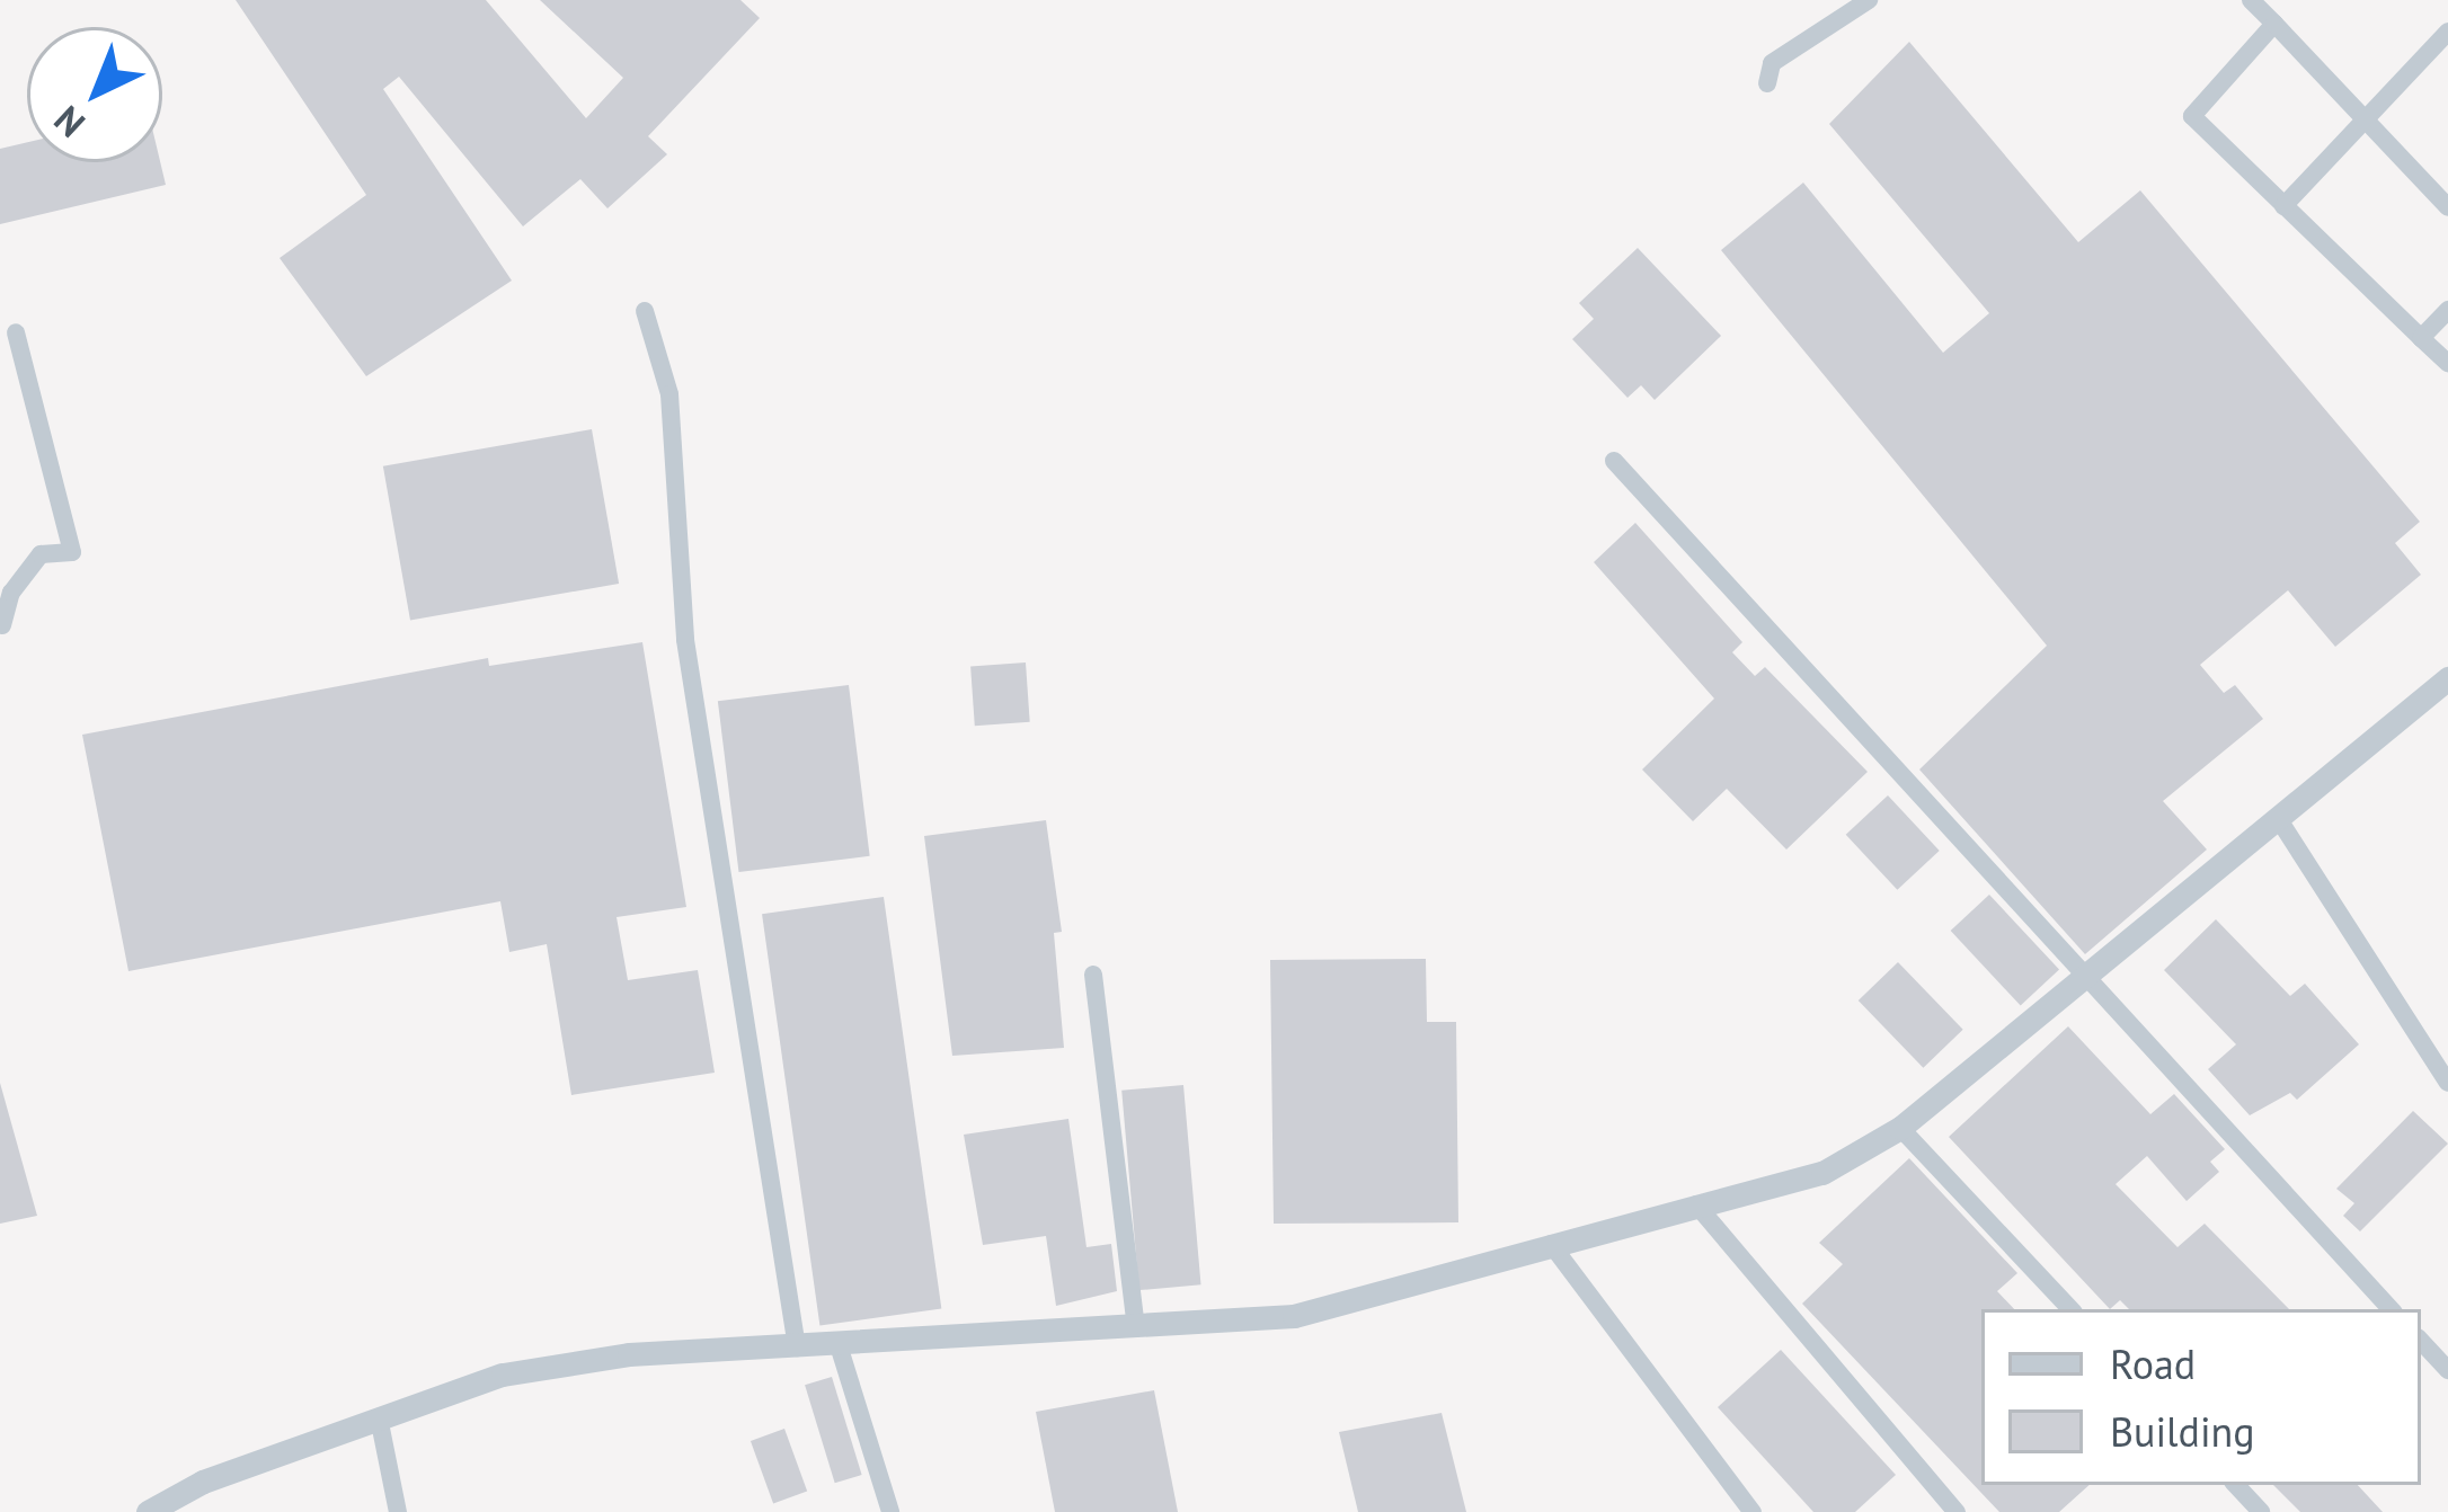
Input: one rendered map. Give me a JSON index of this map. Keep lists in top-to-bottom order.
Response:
{
  "legend": ["Road", "Building"],
  "north": "bottom left"
}
